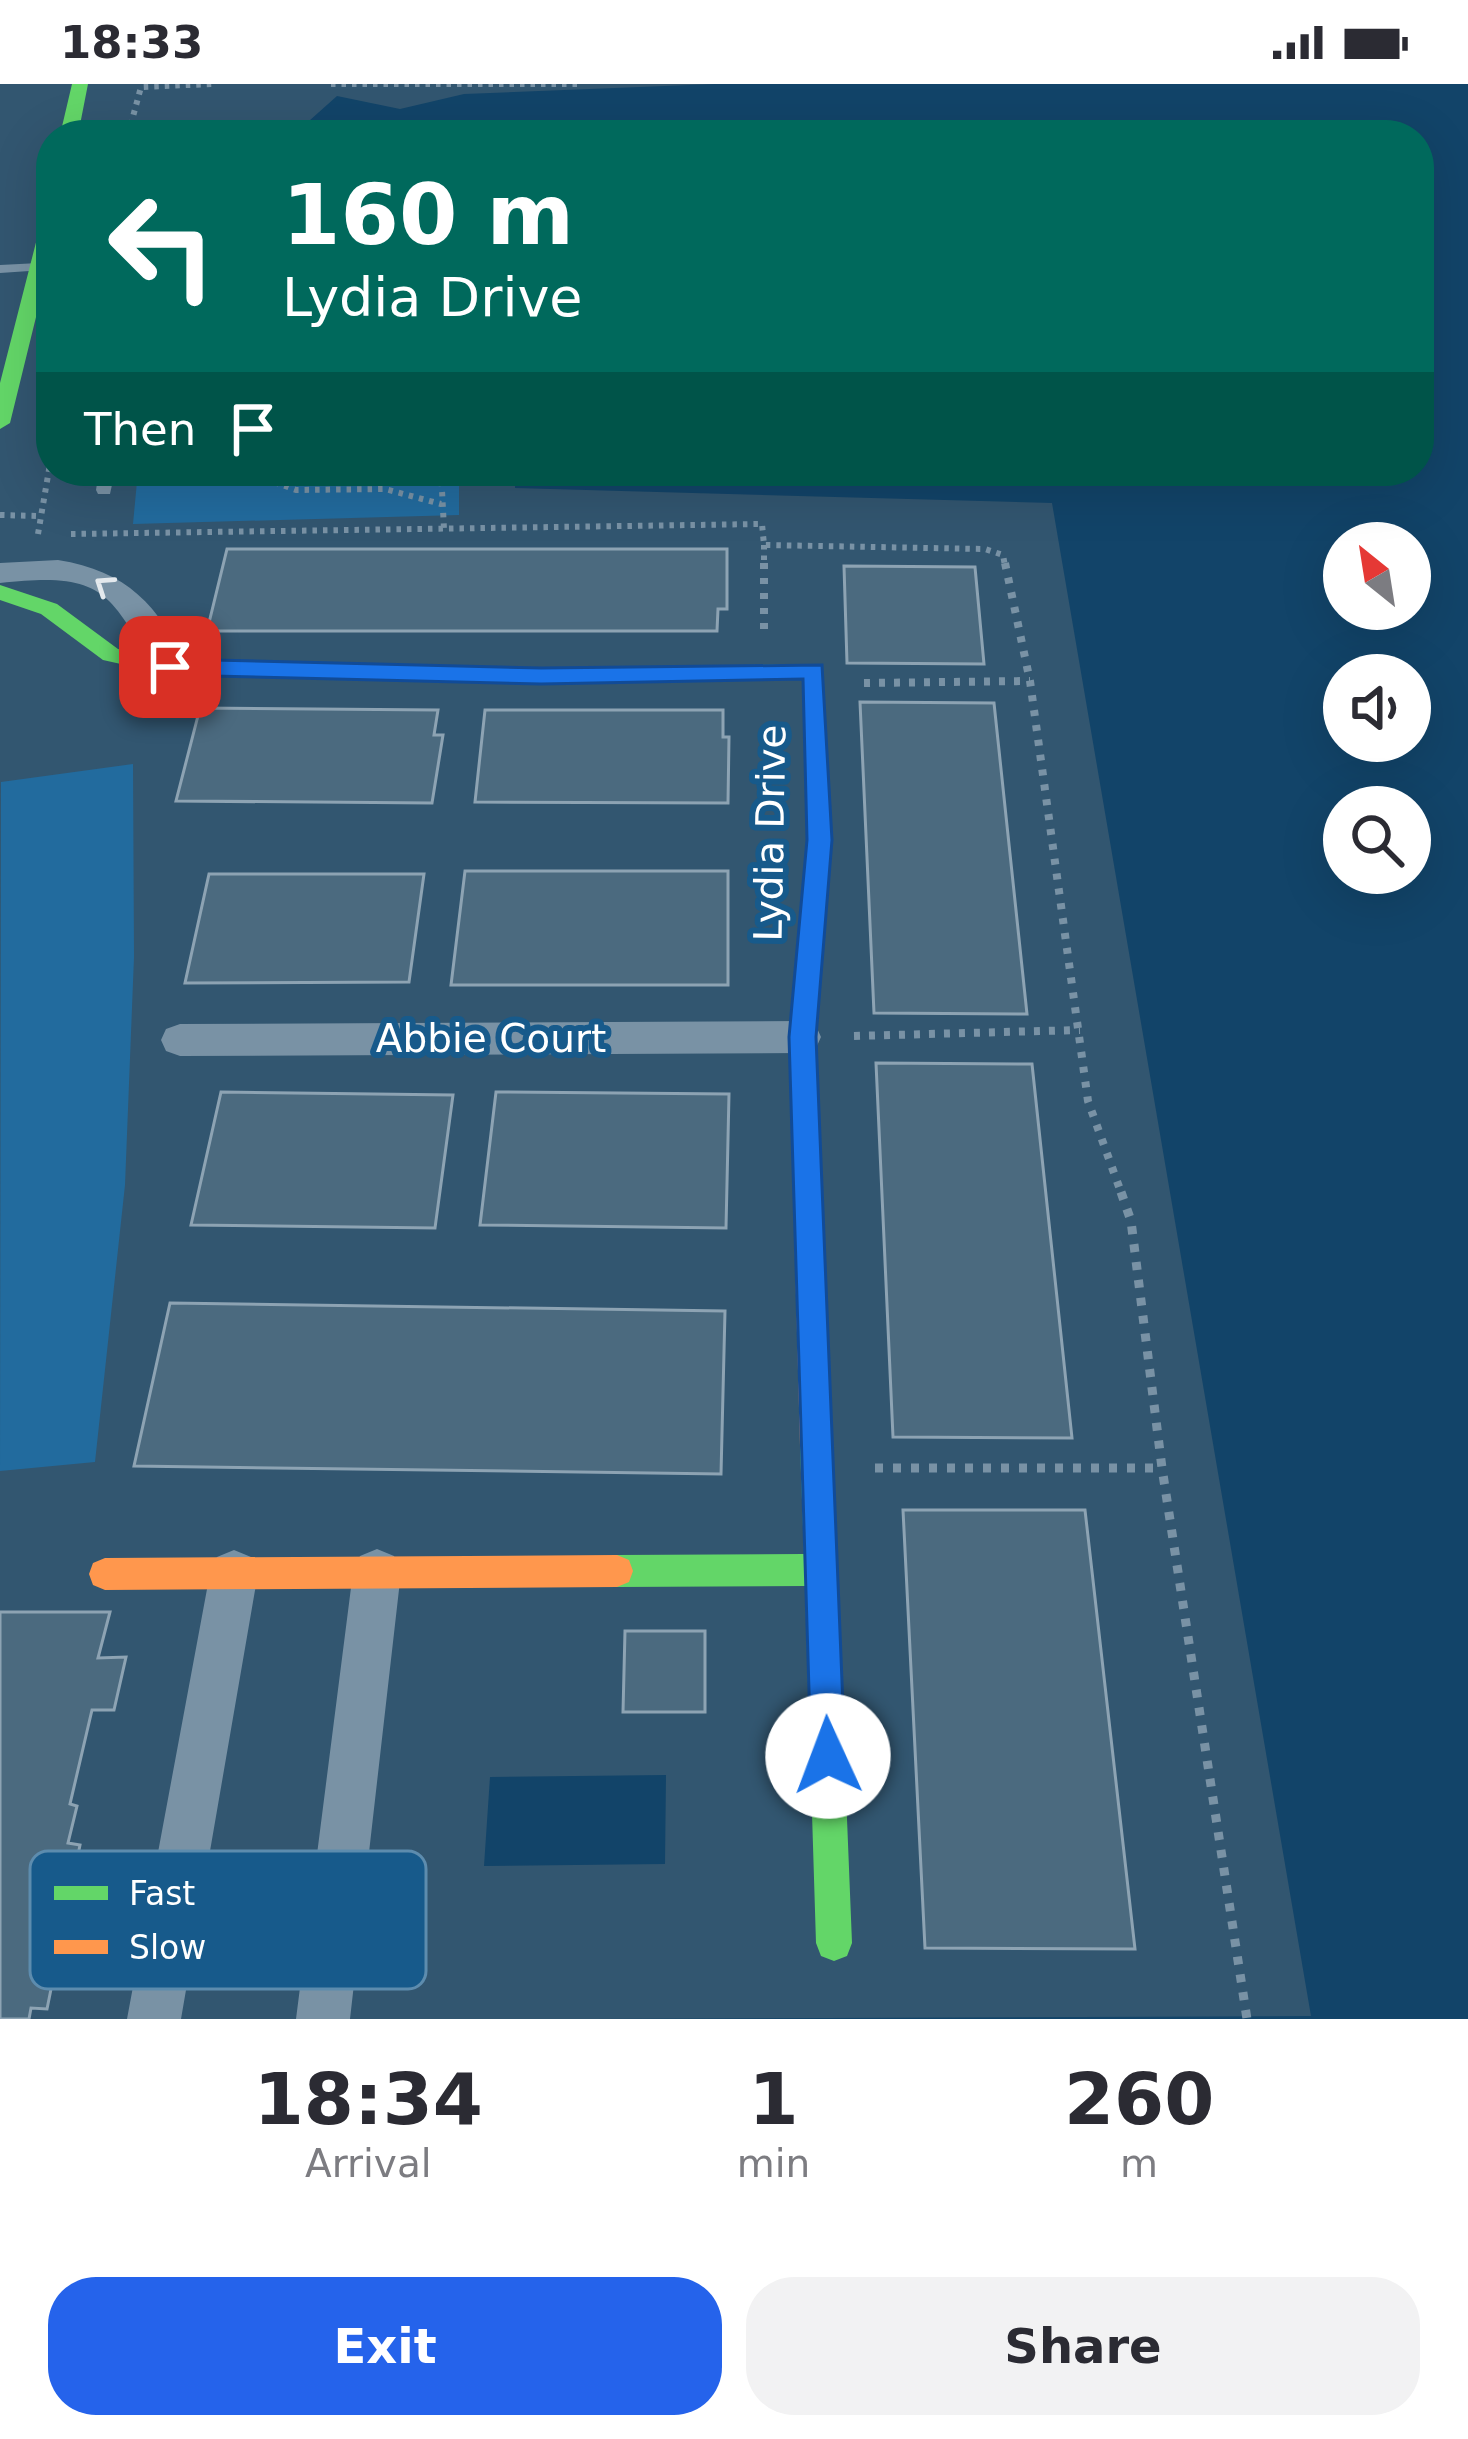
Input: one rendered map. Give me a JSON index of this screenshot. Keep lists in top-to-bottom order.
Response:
{
  "streets": {
    "street": ["Lydia Drive", "Abbie Court"]
  },
  "crossings": [
    ["Lydia Drive", "Abbie Court"]
  ],
  "legend": ["Fast", "Slow"],
  "north": "top left",
  "page": {
    "status": "18:33",
    "turn": ["160 m", "Lydia Drive"],
    "then": "Then",
    "eta": [
      "18:34",
      "Arrival",
      "1",
      "min",
      "260",
      "m"
    ],
    "buttons": ["Exit", "Share"]
  }
}
